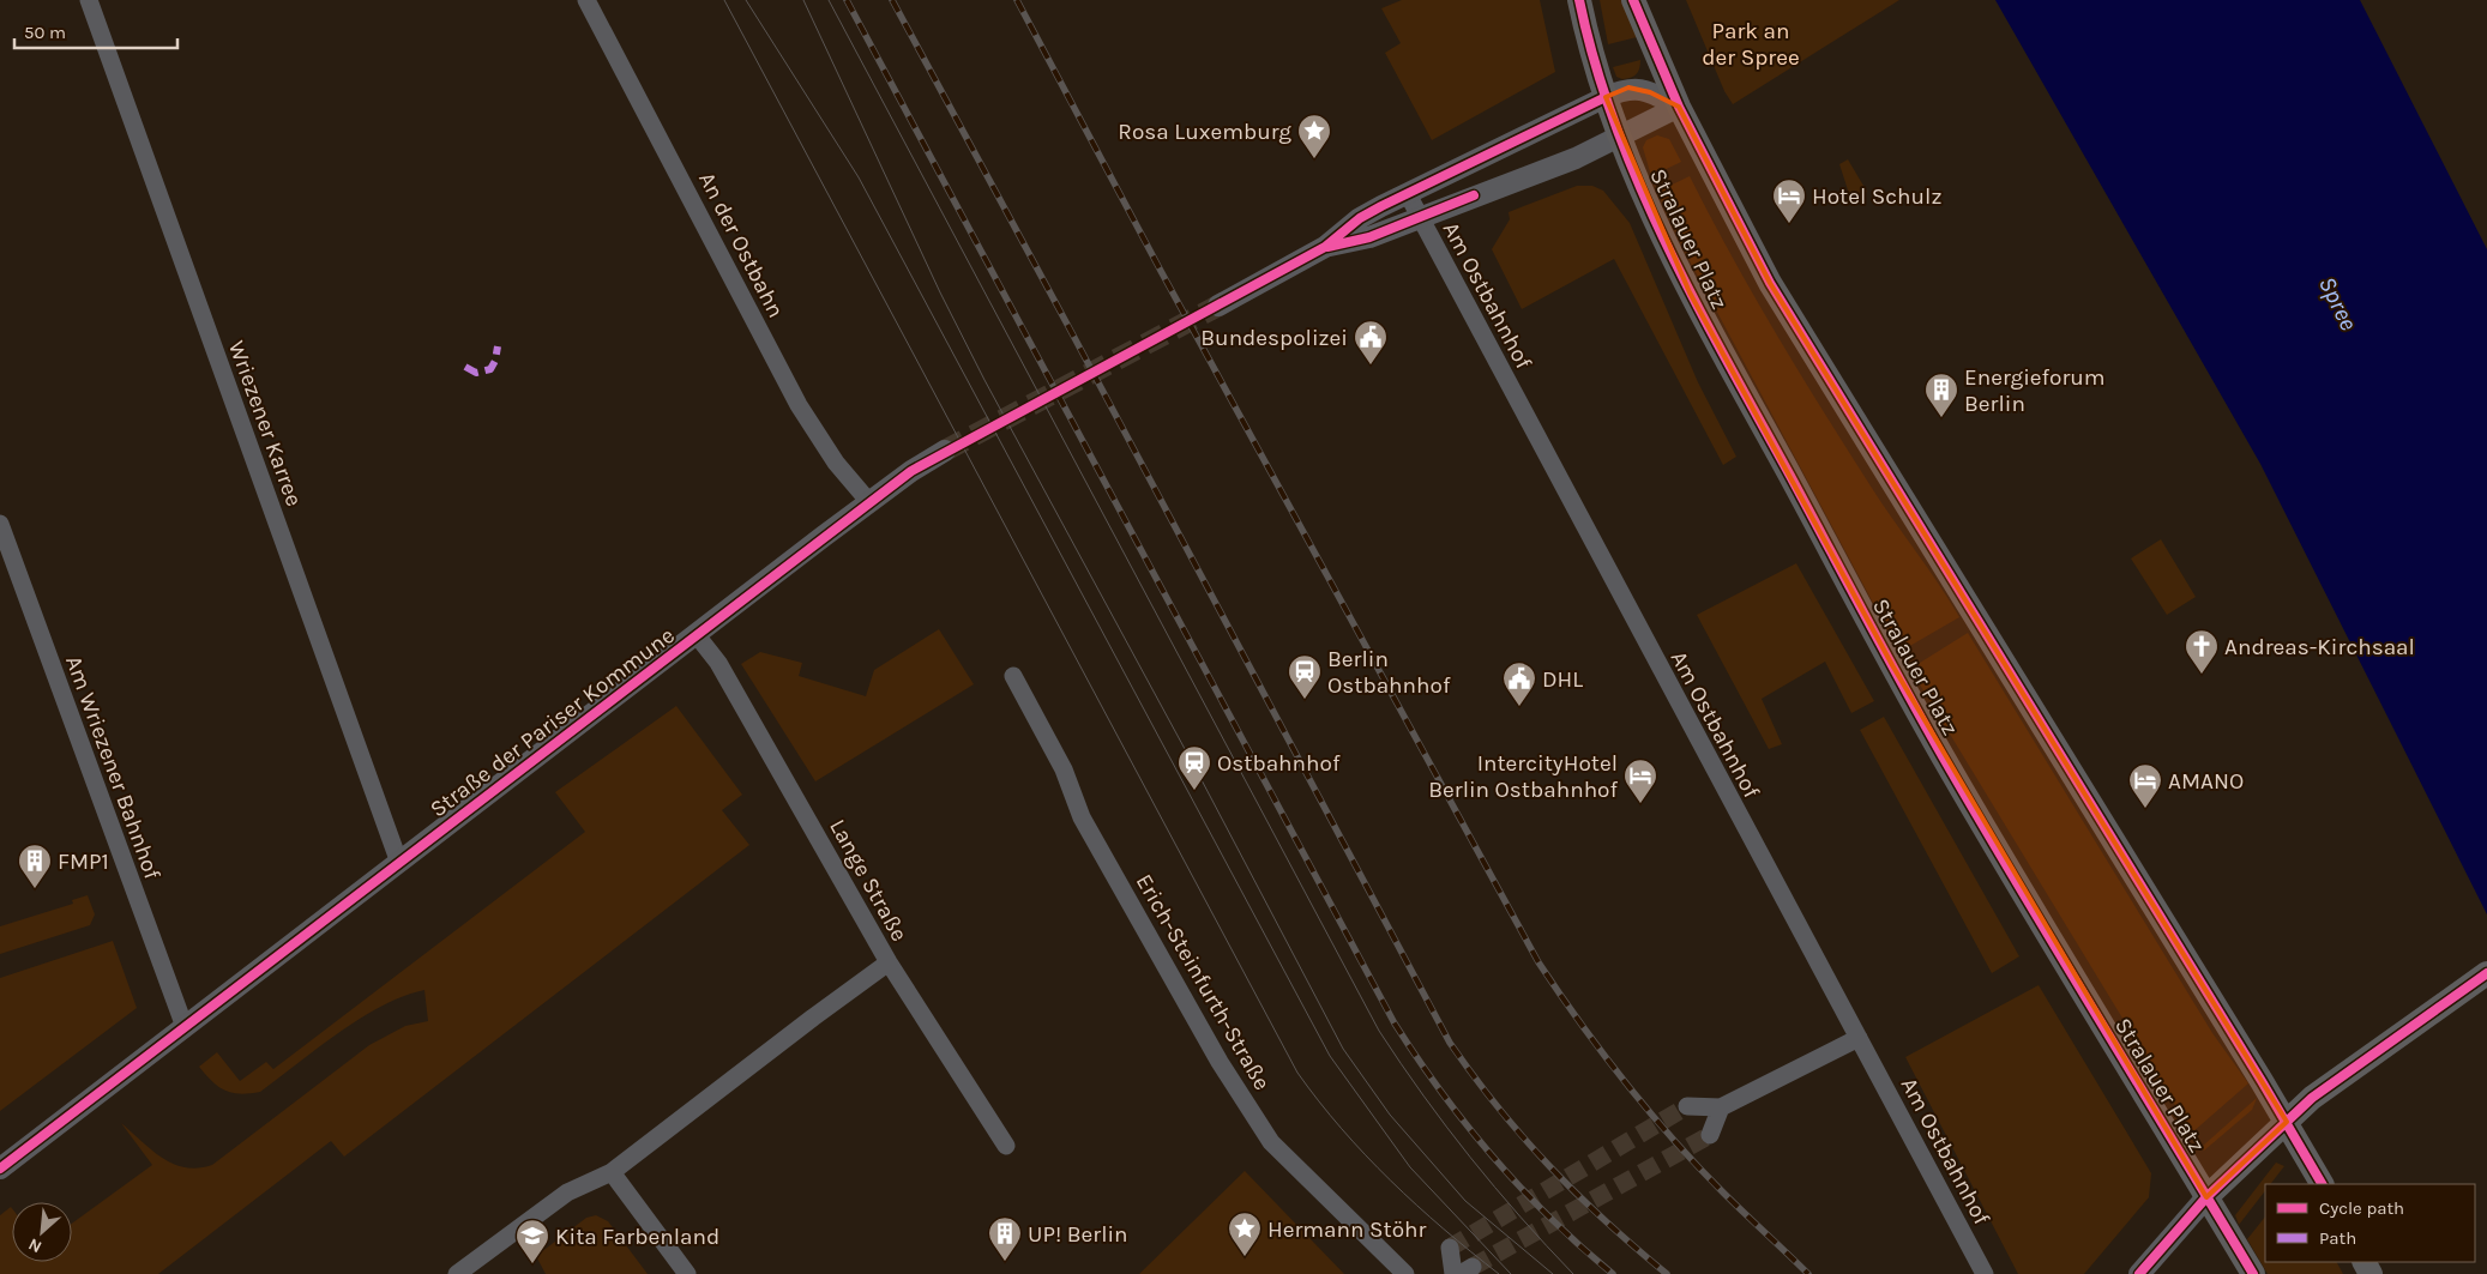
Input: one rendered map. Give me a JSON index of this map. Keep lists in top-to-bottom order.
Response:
{
  "streets": {
    "main road": ["Stralauer Platz"],
    "street": [
      "An der Ostbahn",
      "Am Ostbahnhof",
      "Wriezener Karree",
      "Straße der Pariser Kommune",
      "Am Wriezener Bahnhof",
      "Lange Straße",
      "Erich-Steinfurth-Straße"
    ]
  },
  "crossings": [
    ["An der Ostbahn", "Straße der Pariser Kommune"],
    ["Wriezener Karree", "Straße der Pariser Kommune"],
    ["Straße der Pariser Kommune", "Am Wriezener Bahnhof"],
    ["Straße der Pariser Kommune", "Lange Straße"]
  ],
  "water": ["Spree"],
  "parks": ["Park an der Spree"],
  "places": {
    "place": ["Rosa Luxemburg", "Hermann Stöhr"],
    "hotel": ["Hotel Schulz", "IntercityHotel Berlin Ostbahnhof", "AMANO"],
    "public building": ["Bundespolizei", "DHL"],
    "building": ["Energieforum Berlin", "FMP1", "UP! Berlin"],
    "church": ["Andreas-Kirchsaal"],
    "station": ["Berlin Ostbahnhof", "Ostbahnhof"],
    "school or university": ["Kita Farbenland"]
  },
  "legend": ["Cycle path", "Path"],
  "scale_bar": "50 m",
  "north": "bottom left"
}
